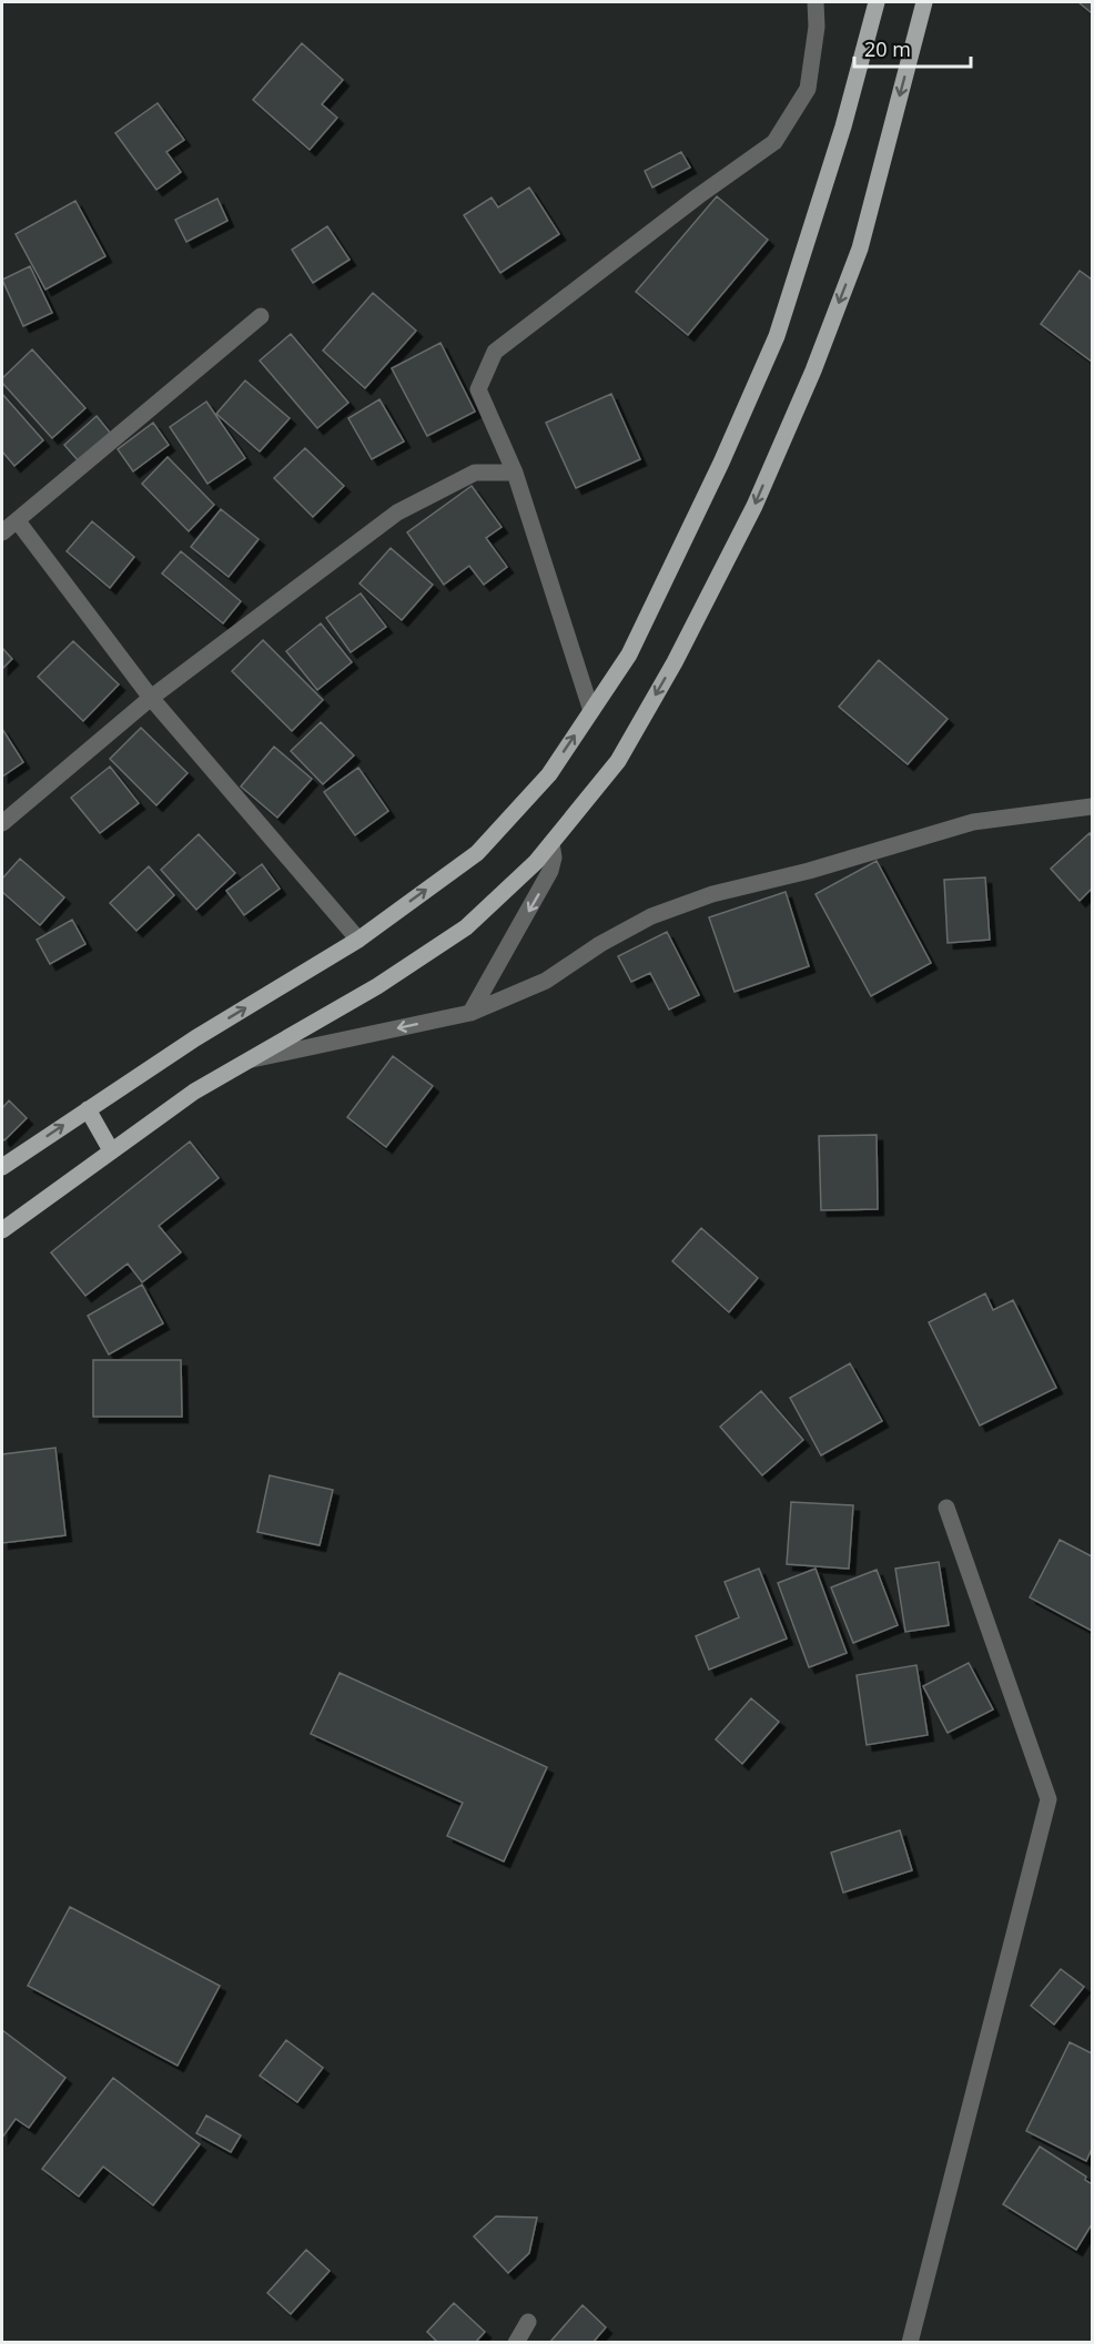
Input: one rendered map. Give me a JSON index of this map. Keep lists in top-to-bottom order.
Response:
{
  "scale_bar": "20 m"
}
